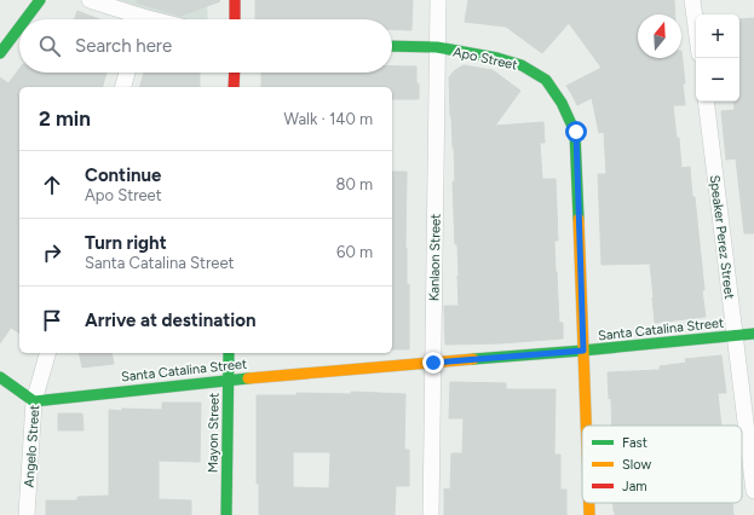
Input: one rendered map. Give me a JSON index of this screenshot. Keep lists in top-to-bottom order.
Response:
{
  "streets": {
    "street": [
      "Apo Street",
      "Speaker Perez Street",
      "Kanlaon Street",
      "Santa Catalina Street",
      "Mayon Street",
      "Angelo Street"
    ]
  },
  "crossings": [
    ["Apo Street", "Kanlaon Street"],
    ["Apo Street", "Santa Catalina Street"],
    ["Speaker Perez Street", "Santa Catalina Street"],
    ["Kanlaon Street", "Santa Catalina Street"],
    ["Santa Catalina Street", "Mayon Street"],
    ["Santa Catalina Street", "Angelo Street"]
  ],
  "legend": ["Fast", "Slow", "Jam"],
  "north": "top",
  "page": {
    "map_buttons": ["+", "−"],
    "search": "Search here",
    "heading": ["2 min", "Walk · 140 m"],
    "list": [
      ["Continue", "Apo Street", "80 m"],
      ["Turn right", "Santa Catalina Street", "60 m"],
      "Arrive at destination"
    ]
  }
}
